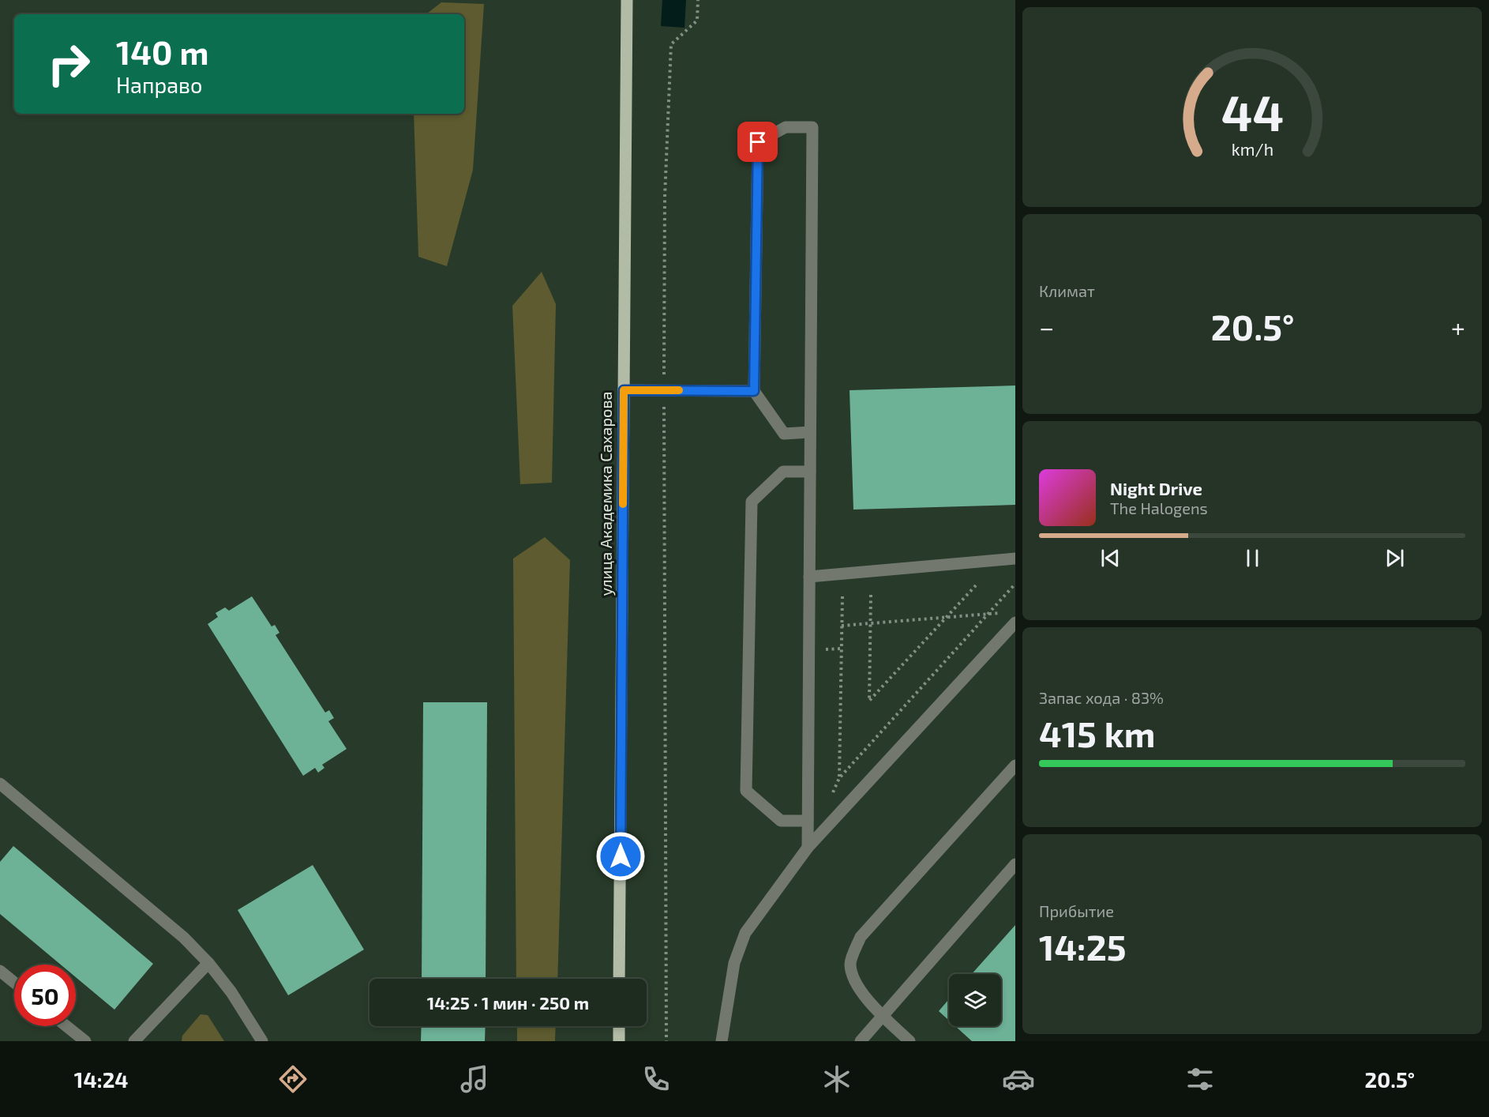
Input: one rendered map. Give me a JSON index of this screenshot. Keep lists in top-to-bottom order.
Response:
{
  "streets": {
    "main road": ["улица Академика Сахарова"]
  },
  "page": {
    "turn": ["140 m", "Направо"],
    "tile": [
      "Климат",
      ["Запас хода · 83%", "415 km"],
      ["Прибытие", "14:25"]
    ],
    "heat": ["−", "20.5°", "+"],
    "song": ["Night Drive", "The Halogens"],
    "limit": "50",
    "trip": "14:25 · 1 мин · 250 m",
    "tabs": ["14:24", "20.5°"],
    "gauge": ["44", "km/h"]
  }
}
